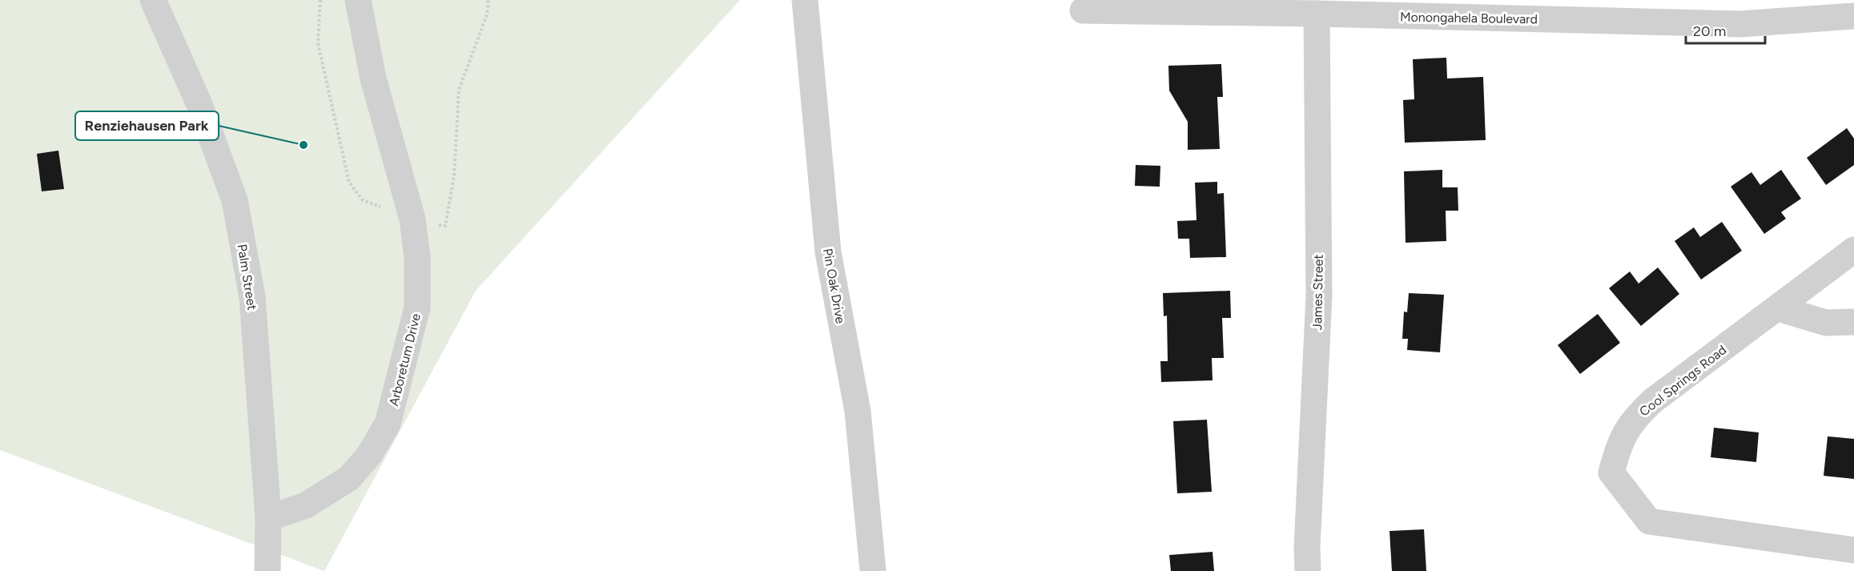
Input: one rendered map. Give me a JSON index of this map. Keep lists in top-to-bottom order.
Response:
{
  "streets": {
    "street": [
      "Monongahela Boulevard",
      "Palm Street",
      "Pin Oak Drive",
      "James Street",
      "Arboretum Drive",
      "Cool Springs Road"
    ]
  },
  "crossings": [
    ["Monongahela Boulevard", "James Street"],
    ["Palm Street", "Arboretum Drive"]
  ],
  "places": ["Renziehausen Park"],
  "scale_bar": "20 m"
}
